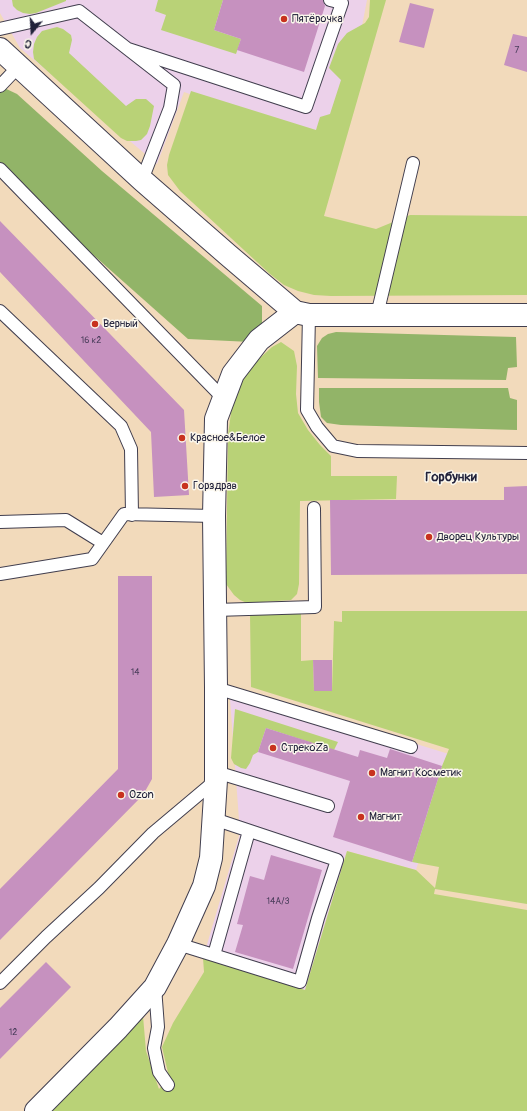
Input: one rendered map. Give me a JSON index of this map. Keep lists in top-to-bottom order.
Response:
{
  "districts": ["Горбунки"],
  "places": [
    "Пятёрочка",
    "Верный",
    "Красное&Белое",
    "Горздрав",
    "Дворец Культуры",
    "СтрекоZа",
    "Магнит Косметик",
    "Ozon",
    "Магнит"
  ],
  "house_numbers": [
    "7",
    "16 к2",
    "14",
    "14А/3",
    "12"
  ],
  "north": "bottom"
}
